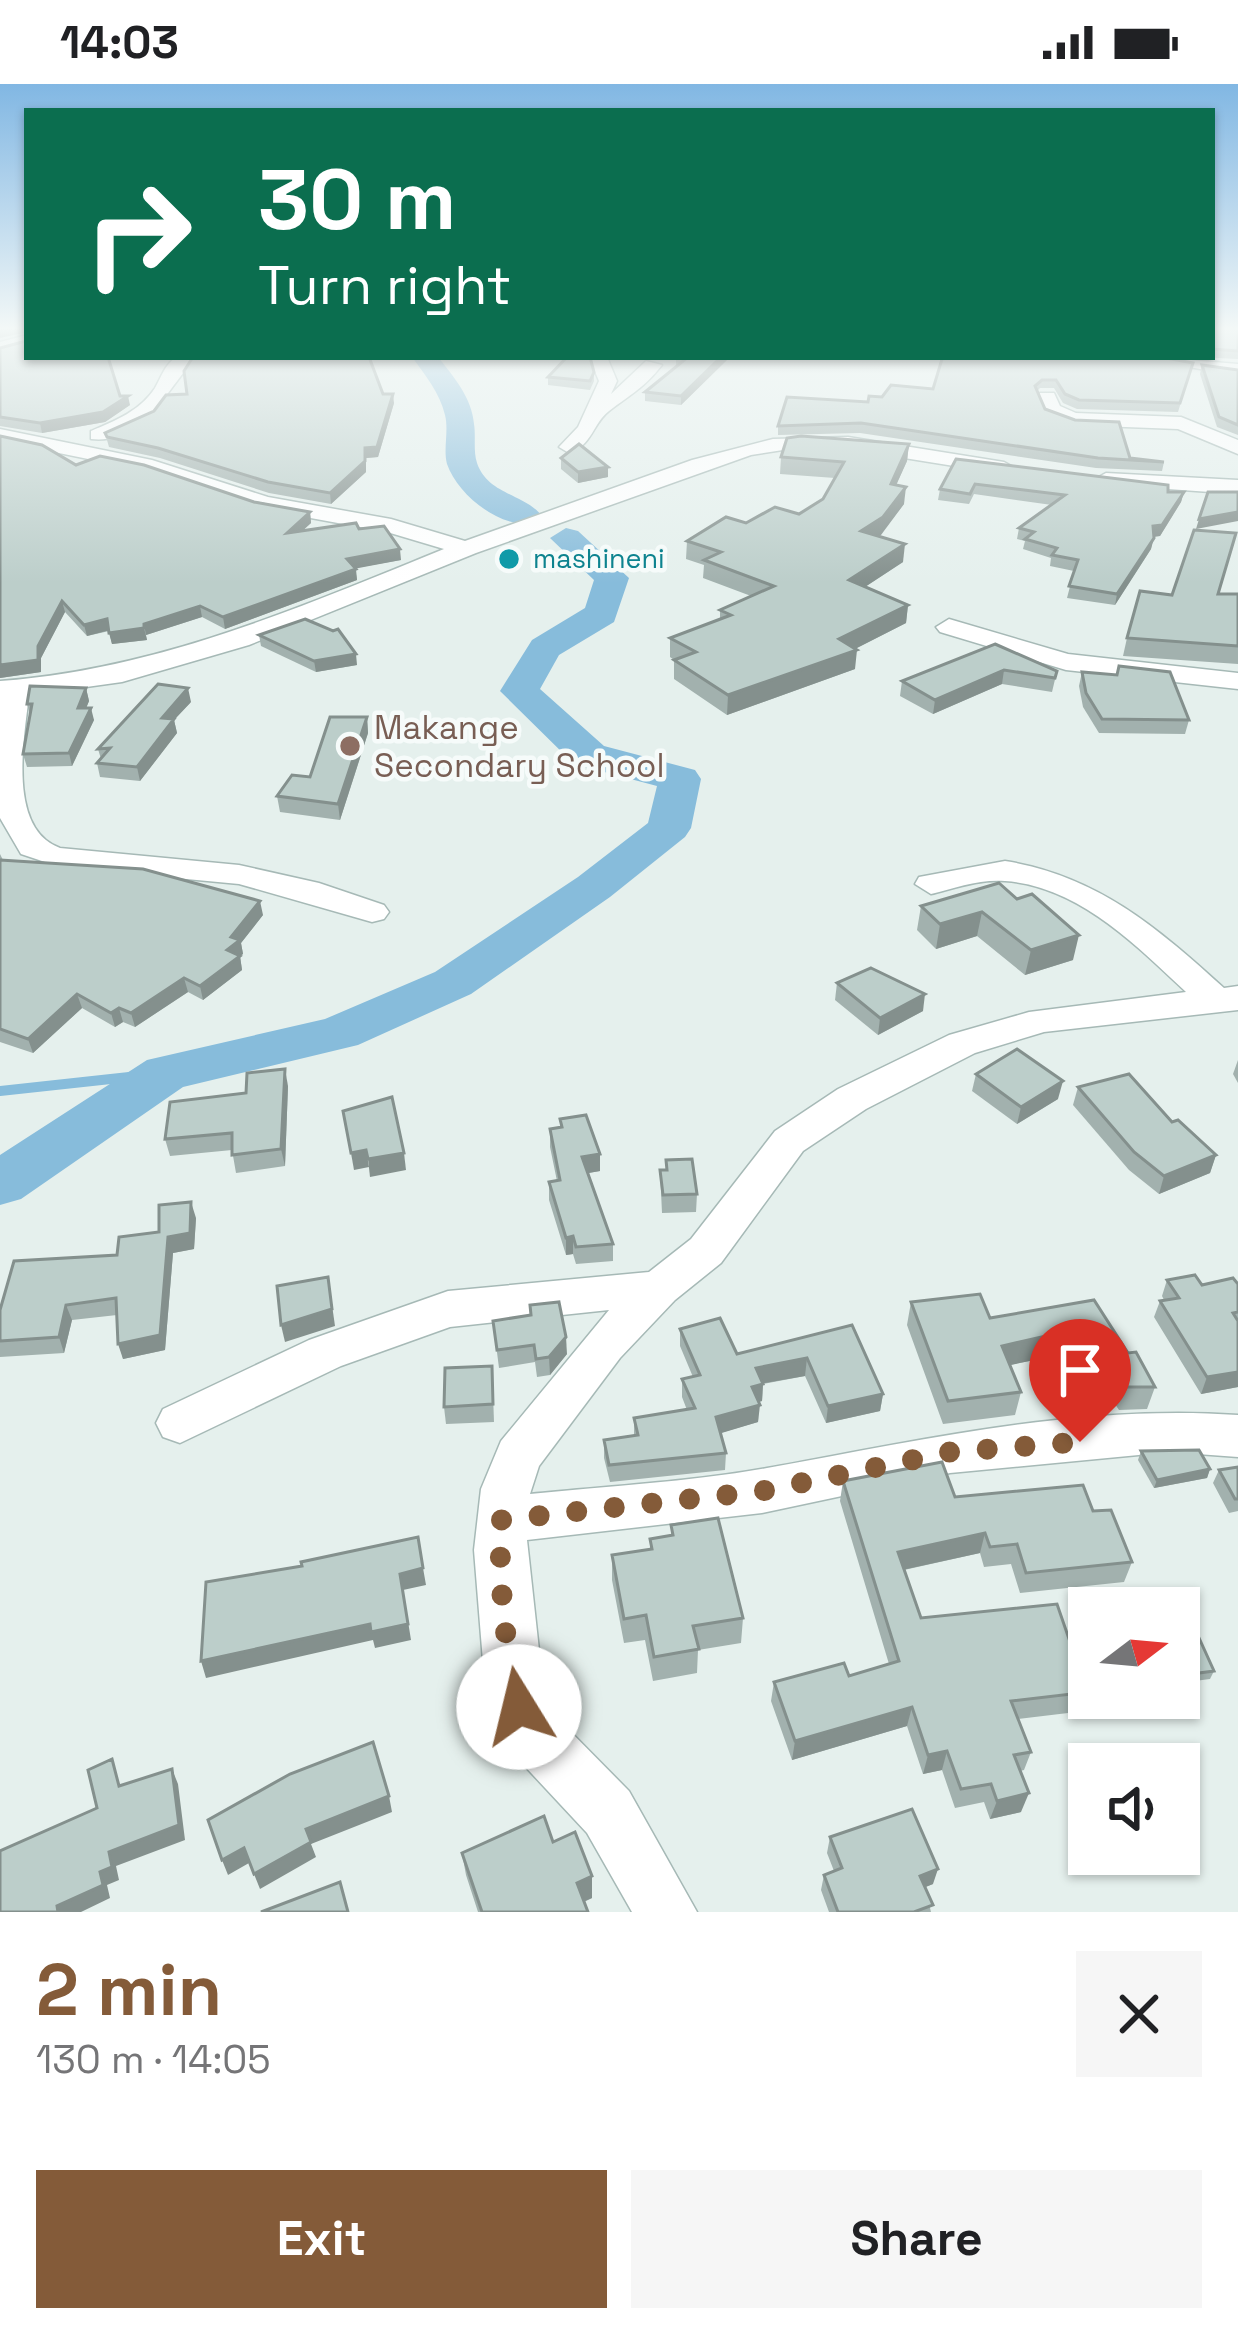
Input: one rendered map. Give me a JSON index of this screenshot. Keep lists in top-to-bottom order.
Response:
{
  "places": ["mashineni", "Makange Secondary School"],
  "north": "right",
  "page": {
    "status": "14:03",
    "turn": ["30 m", "Turn right"],
    "heading": ["2 min", "130 m · 14:05"],
    "buttons": ["Exit", "Share"]
  }
}
